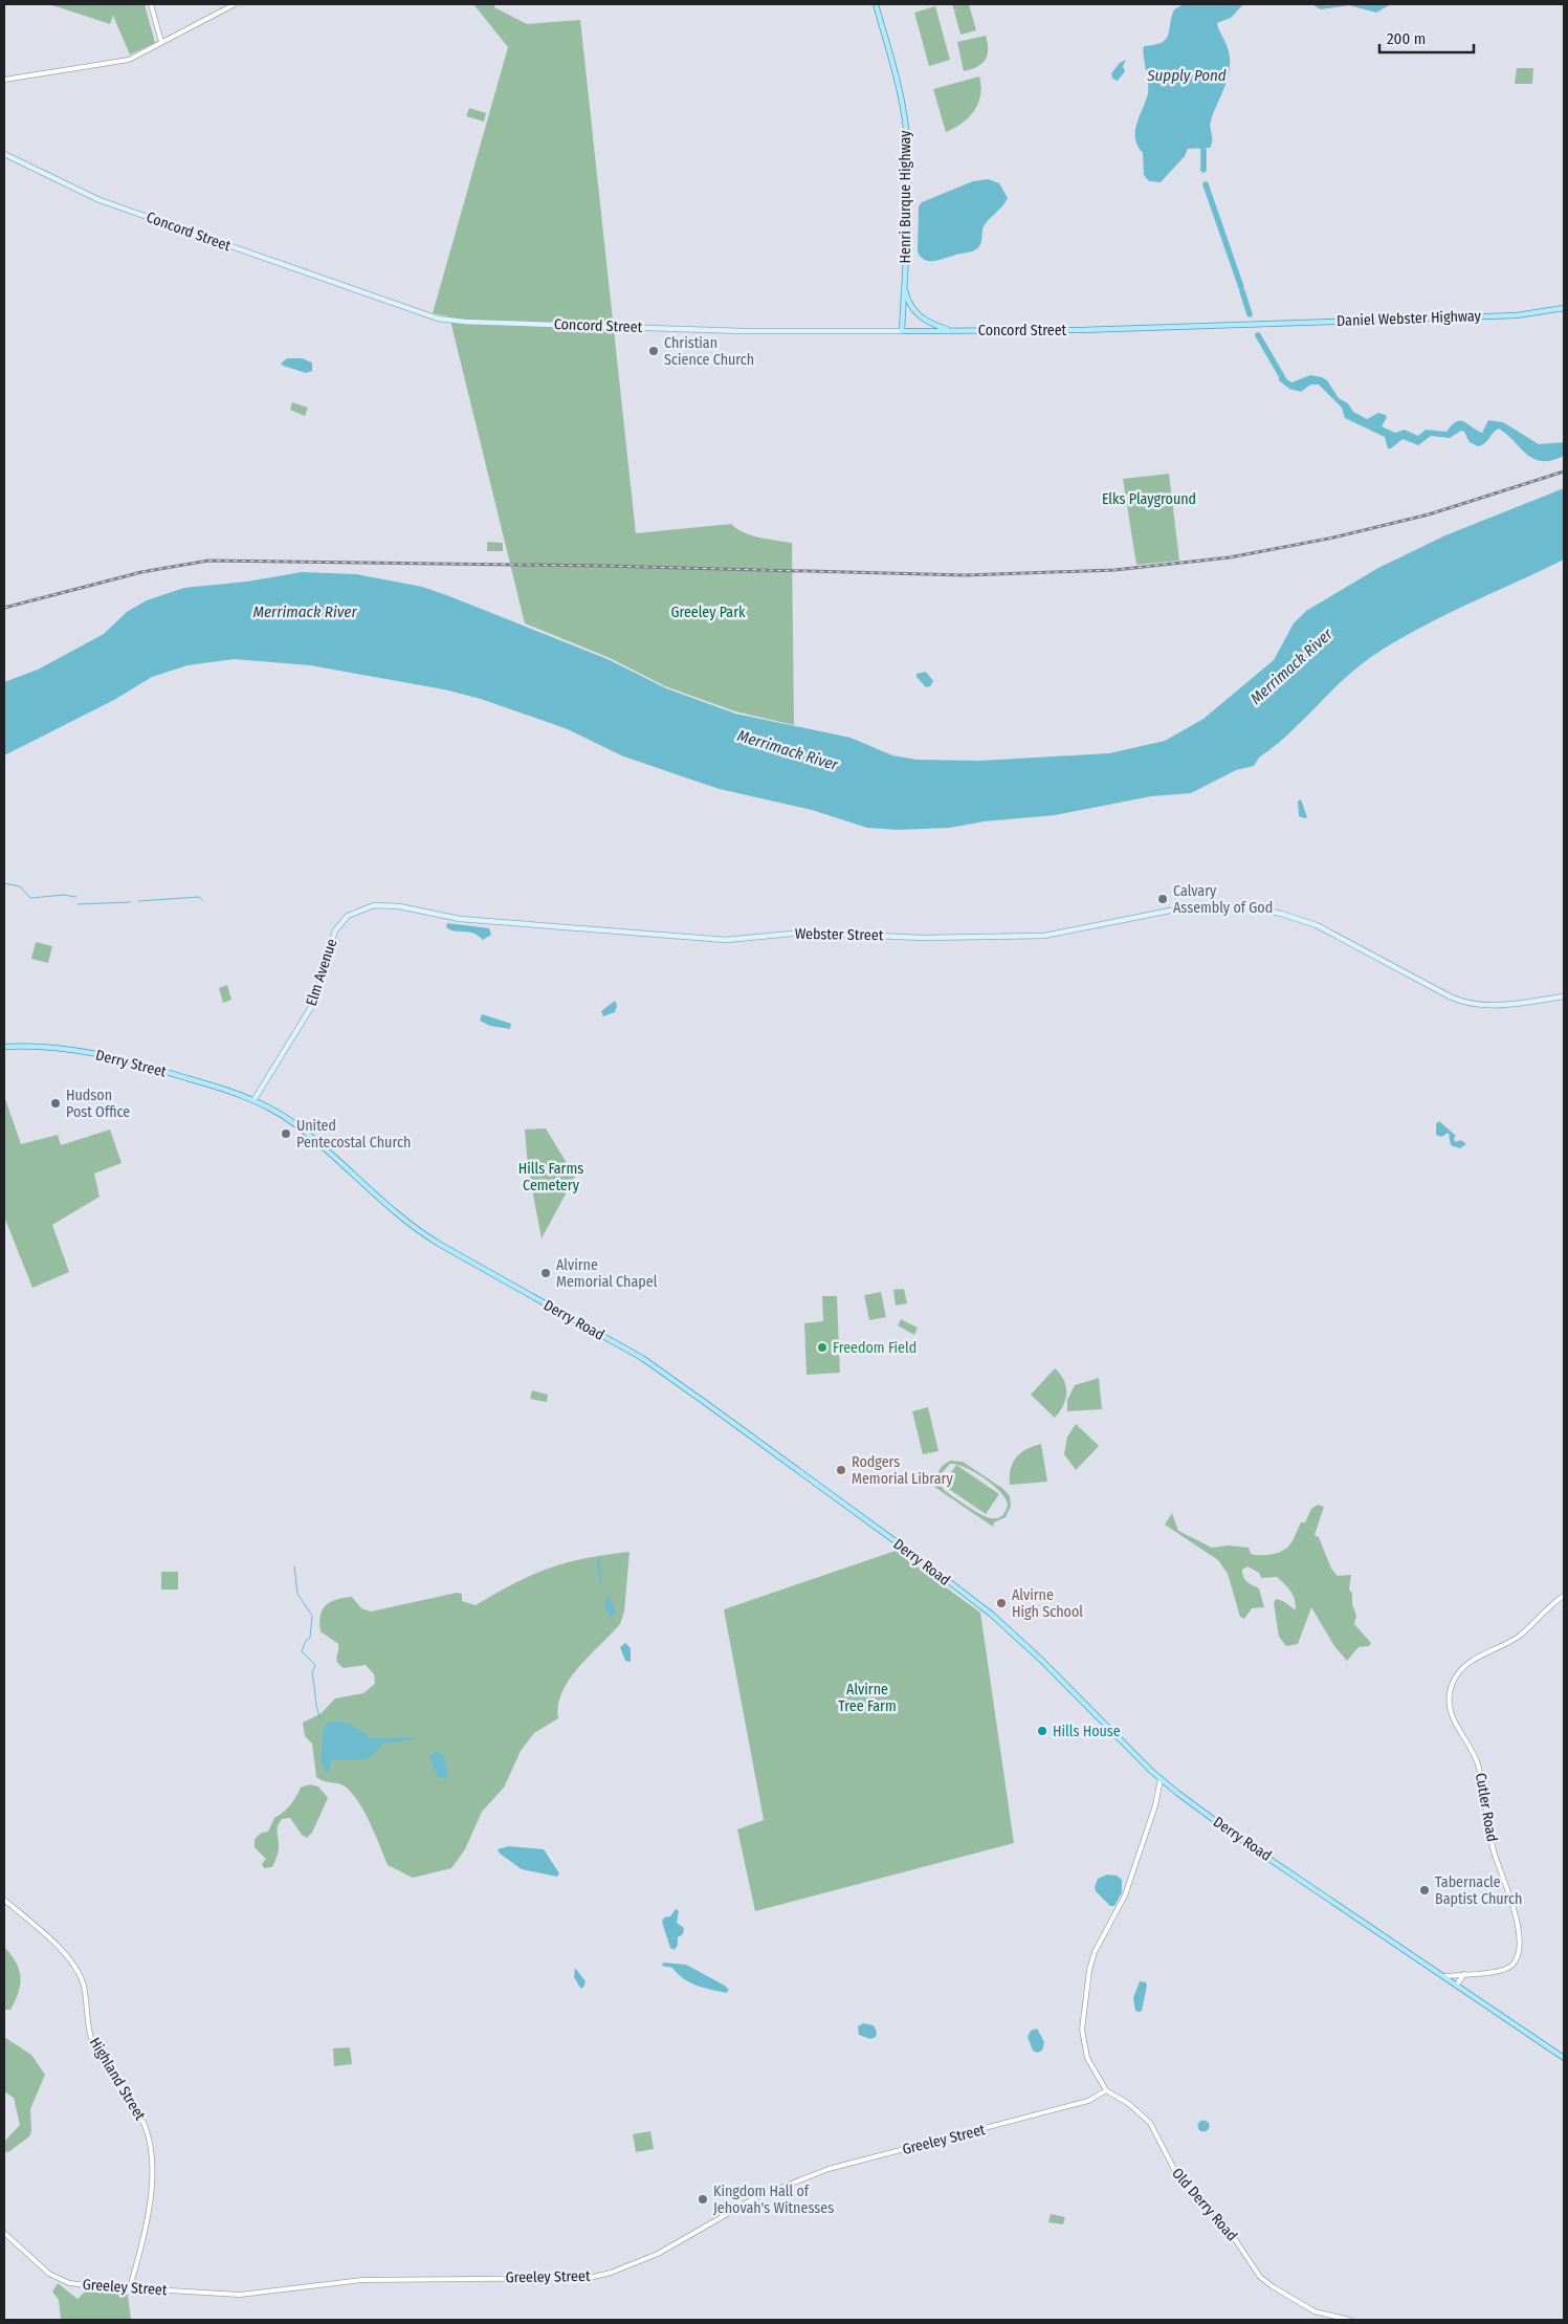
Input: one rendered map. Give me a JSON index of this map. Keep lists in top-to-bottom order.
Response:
{
  "streets": {
    "main road": [
      "Henri Burque Highway",
      "Concord Street",
      "Daniel Webster Highway",
      "Webster Street",
      "Elm Avenue",
      "Derry Street",
      "Derry Road"
    ],
    "street": [
      "Cutler Road",
      "Highland Street",
      "Greeley Street",
      "Old Derry Road"
    ]
  },
  "crossings": [
    ["Henri Burque Highway", "Concord Street"],
    ["Concord Street", "Daniel Webster Highway"],
    ["Webster Street", "Elm Avenue"],
    ["Elm Avenue", "Derry Street"],
    ["Elm Avenue", "Derry Road"],
    ["Derry Street", "Derry Road"],
    ["Derry Road", "Cutler Road"],
    ["Derry Road", "Old Derry Road"],
    ["Highland Street", "Greeley Street"],
    ["Greeley Street", "Old Derry Road"]
  ],
  "water": ["Supply Pond", "Merrimack River"],
  "parks": [
    "Elks Playground",
    "Greeley Park",
    "Hills Farms Cemetery",
    "Alvirne Tree Farm"
  ],
  "places": [
    "Christian Science Church",
    "Calvary Assembly of God",
    "Hudson Post Office",
    "United Pentecostal Church",
    "Alvirne Memorial Chapel",
    "Freedom Field",
    "Rodgers Memorial Library",
    "Alvirne High School",
    "Hills House",
    "Tabernacle Baptist Church",
    "Kingdom Hall of Jehovah's Witnesses"
  ],
  "scale_bar": "200 m"
}
